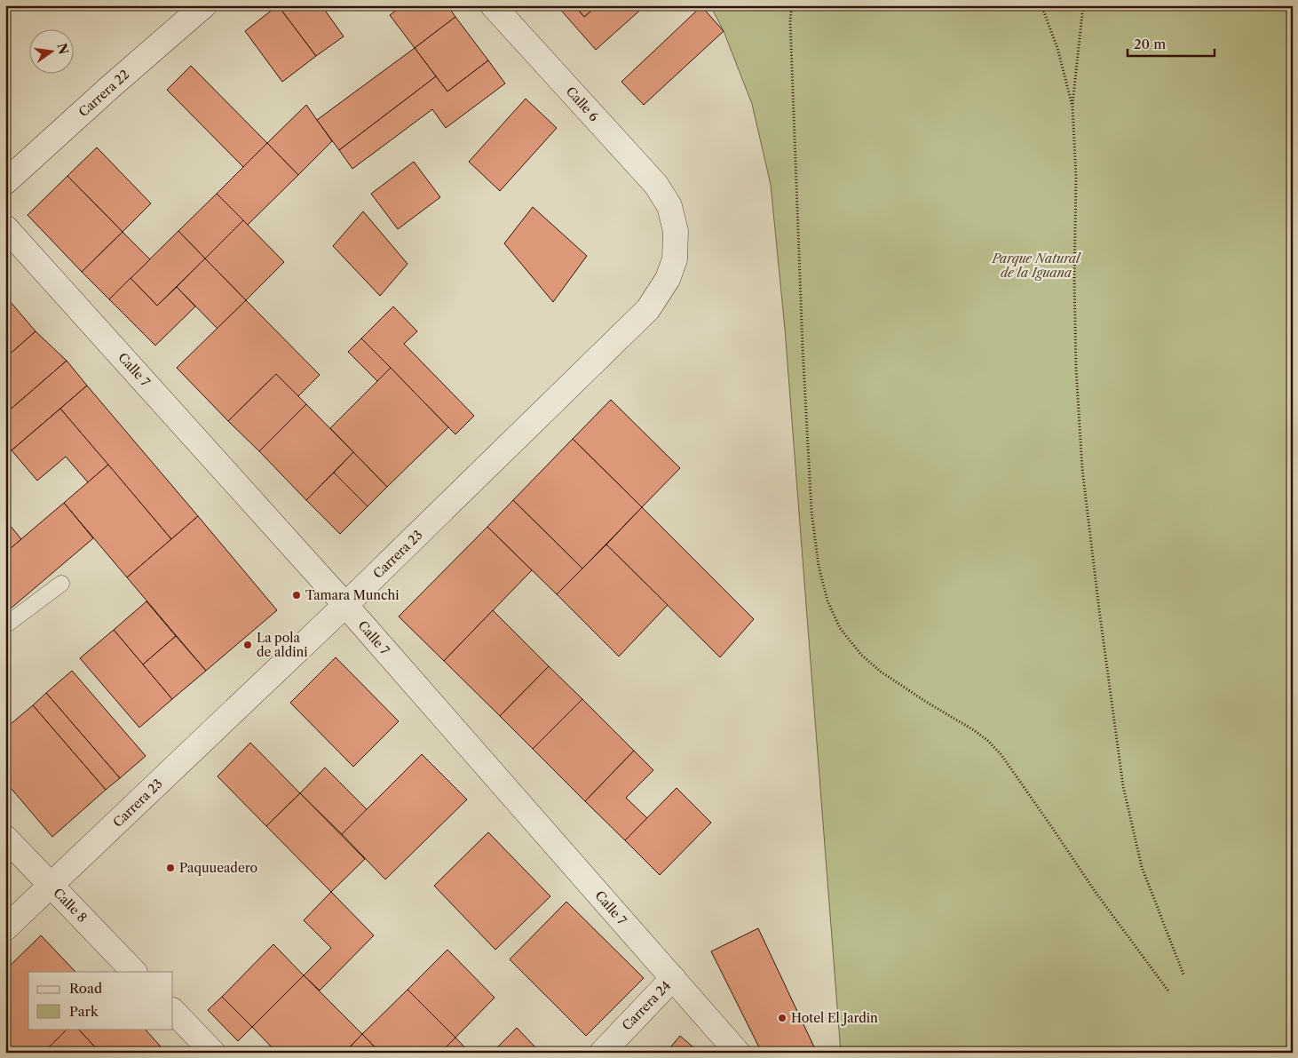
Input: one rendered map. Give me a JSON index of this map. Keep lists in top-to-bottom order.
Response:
{
  "streets": {
    "street": [
      "Carrera 22",
      "Calle 6",
      "Calle 7",
      "Carrera 23",
      "Calle 8",
      "Carrera 24"
    ]
  },
  "crossings": [
    ["Calle 6", "Carrera 23"],
    ["Calle 7", "Carrera 23"],
    ["Calle 7", "Carrera 24"],
    ["Carrera 23", "Calle 8"]
  ],
  "parks": ["Parque Natural de la Iguana"],
  "places": [
    "Tamara Munchi",
    "La pola de aldini",
    "Paquueadero",
    "Hotel El Jardin"
  ],
  "legend": ["Road", "Park"],
  "scale_bar": "20 m",
  "north": "right"
}
